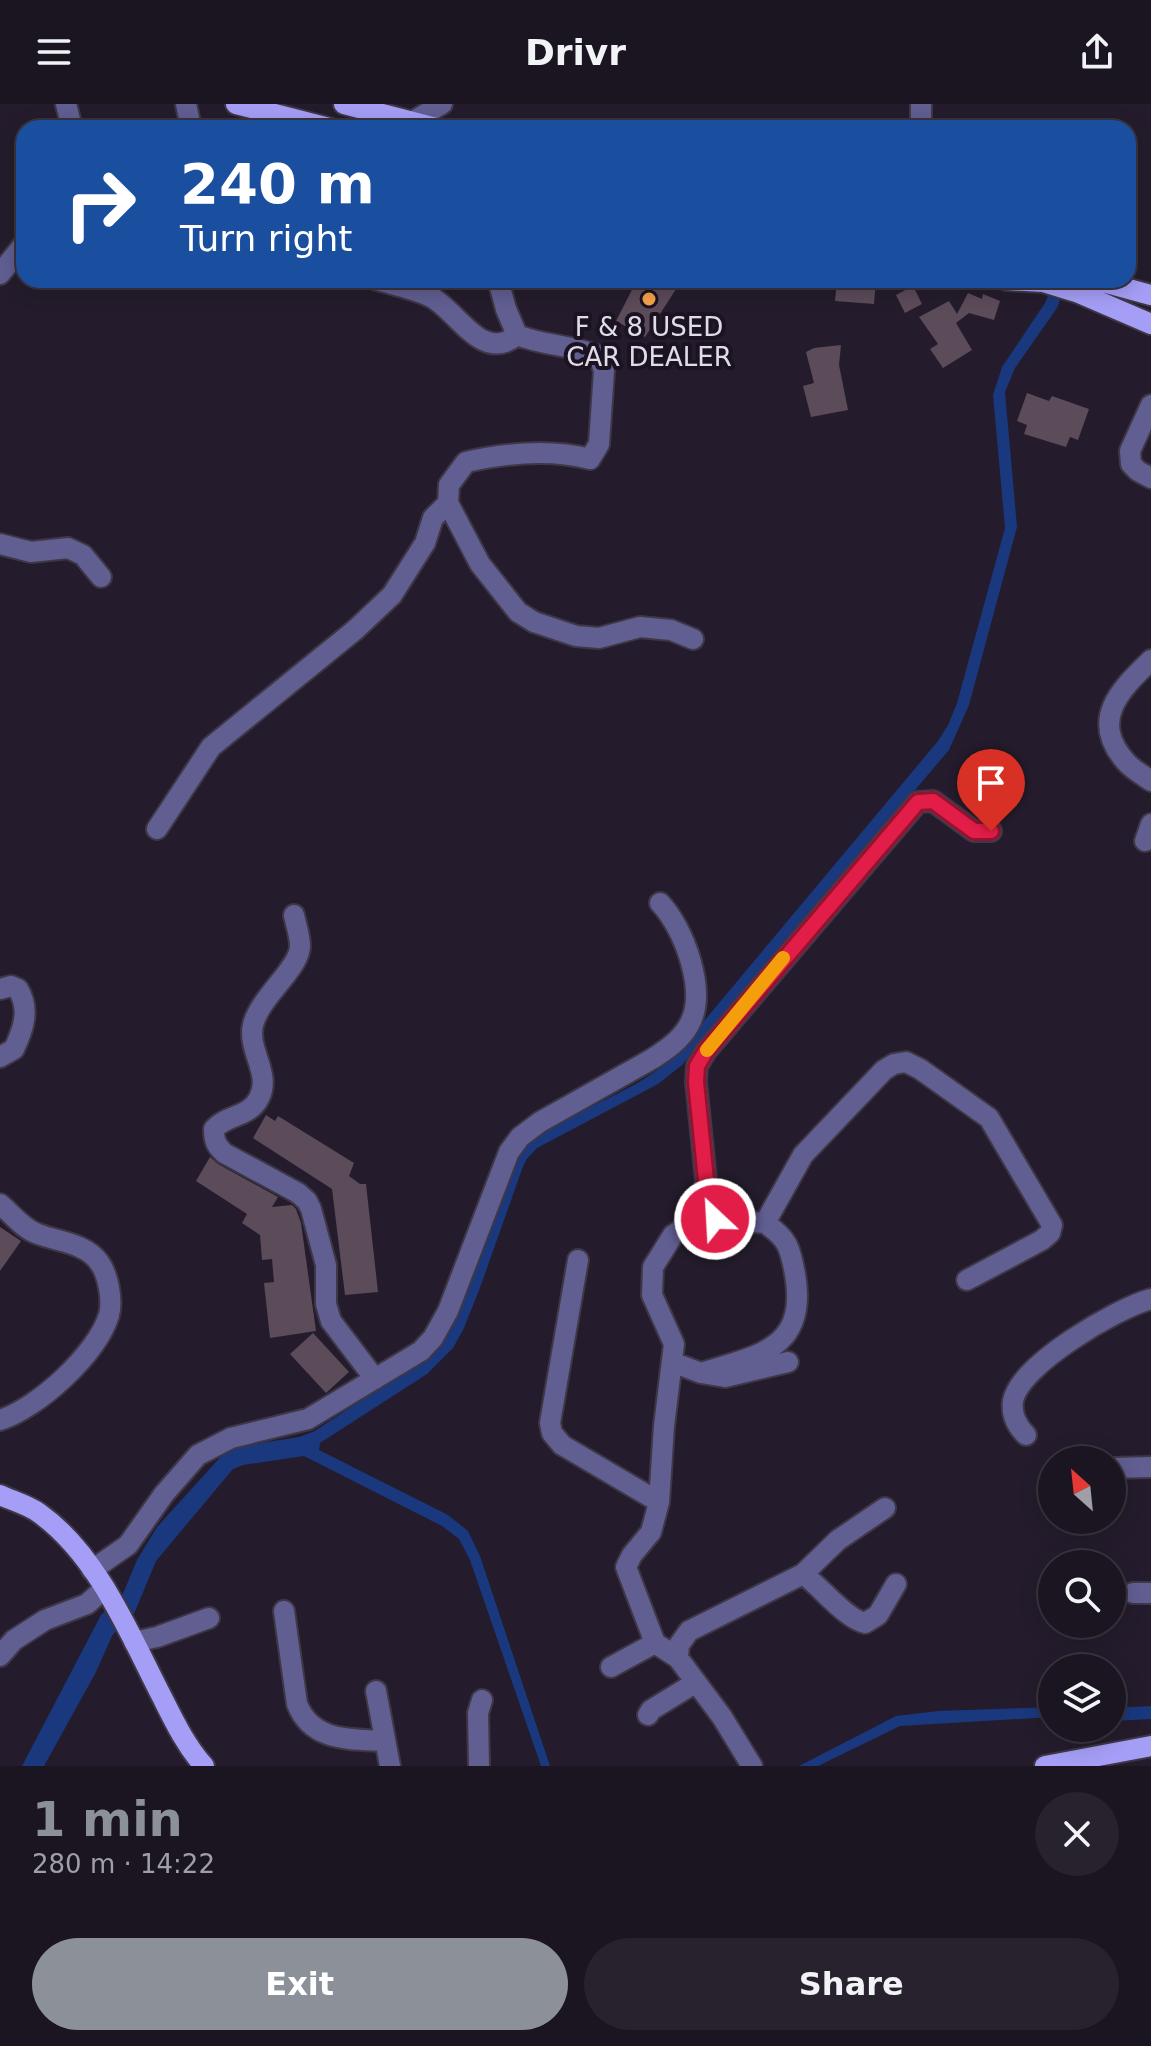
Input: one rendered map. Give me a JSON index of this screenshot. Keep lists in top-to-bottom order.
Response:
{
  "places": ["F & 8 USED CAR DEALER"],
  "north": "top left",
  "page": {
    "header": "Drivr",
    "turn": ["240 m", "Turn right"],
    "heading": ["1 min", "280 m · 14:22"],
    "buttons": ["Exit", "Share"]
  }
}
